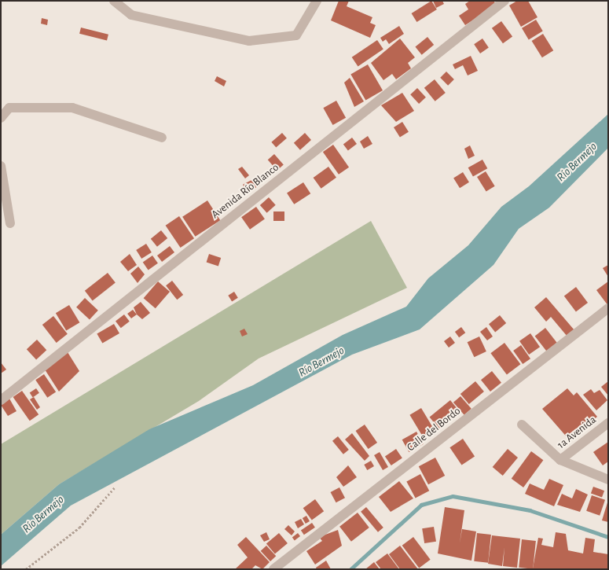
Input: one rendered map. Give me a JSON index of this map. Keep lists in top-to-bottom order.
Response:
{
  "streets": {
    "street": ["Avenida Río Blanco", "Calle del Bordo", "1a Avenida"]
  },
  "water": ["Río Bermejo"]
}
